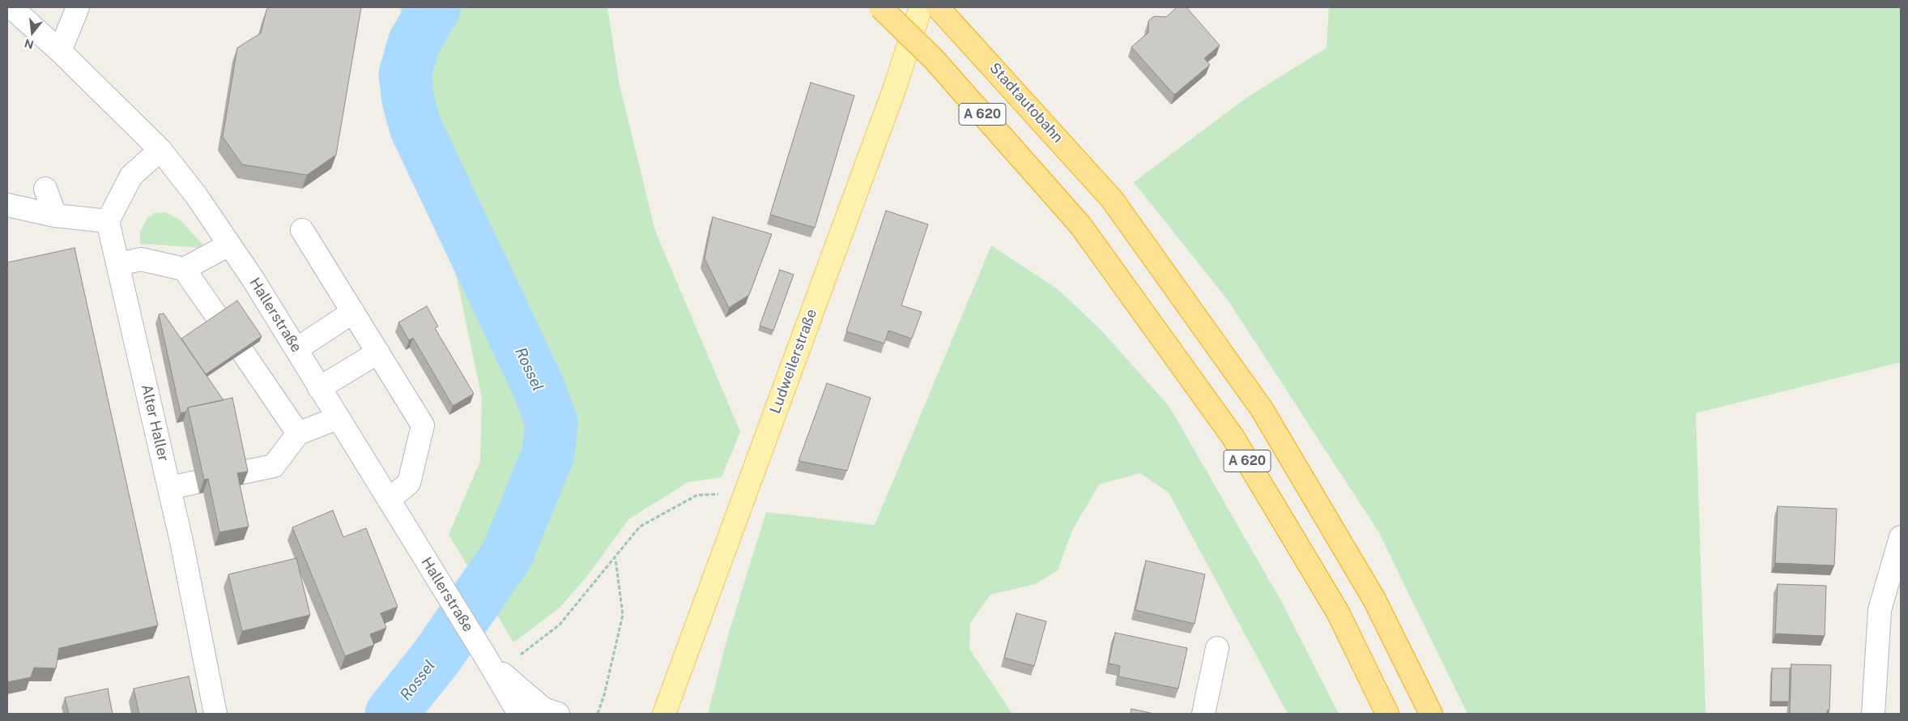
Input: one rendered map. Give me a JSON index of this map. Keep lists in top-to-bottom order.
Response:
{
  "streets": {
    "highway": ["Stadtautobahn", "A 620"],
    "main road": ["Ludweilerstraße"],
    "street": ["Hallerstraße", "Alter Haller"]
  },
  "water": ["Rossel"],
  "north": "bottom"
}
